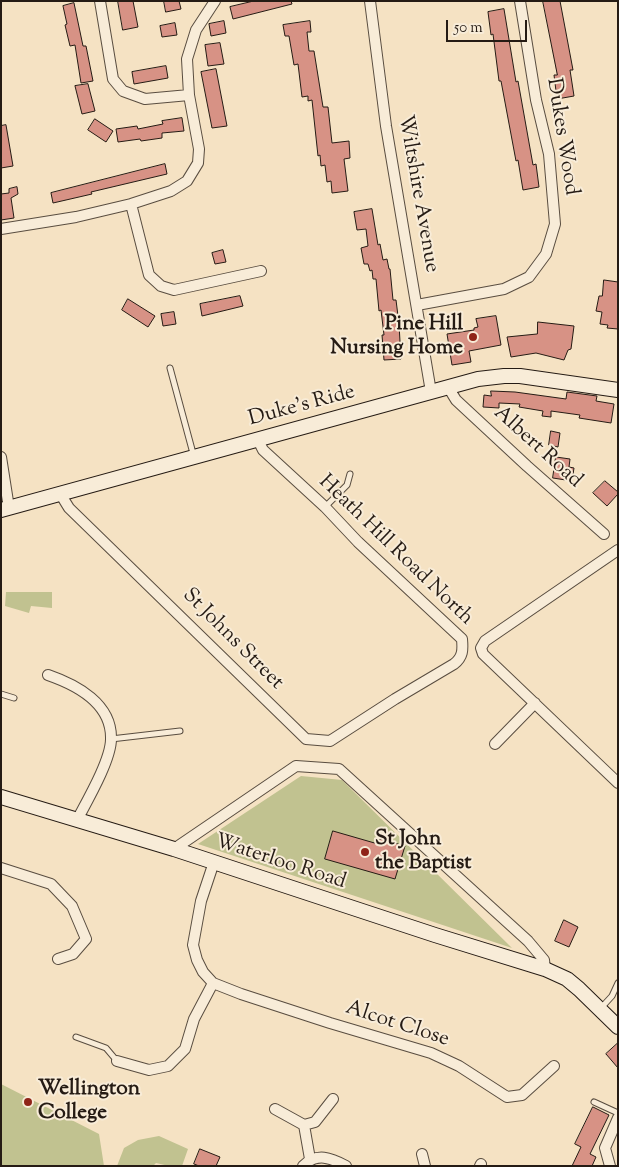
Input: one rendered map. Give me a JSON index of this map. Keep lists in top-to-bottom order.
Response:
{
  "streets": {
    "street": [
      "Dukes Wood",
      "Wiltshire Avenue",
      "Duke's Ride",
      "Albert Road",
      "Heath Hill Road North",
      "St Johns Street",
      "Waterloo Road",
      "Alcot Close"
    ]
  },
  "crossings": [
    ["Dukes Wood", "Wiltshire Avenue"],
    ["Wiltshire Avenue", "Duke's Ride"],
    ["Duke's Ride", "Albert Road"],
    ["Duke's Ride", "Heath Hill Road North"],
    ["Duke's Ride", "St Johns Street"],
    ["Heath Hill Road North", "St Johns Street"]
  ],
  "places": ["Pine Hill Nursing Home", "St John the Baptist", "Wellington College"],
  "scale_bar": "50 m"
}
